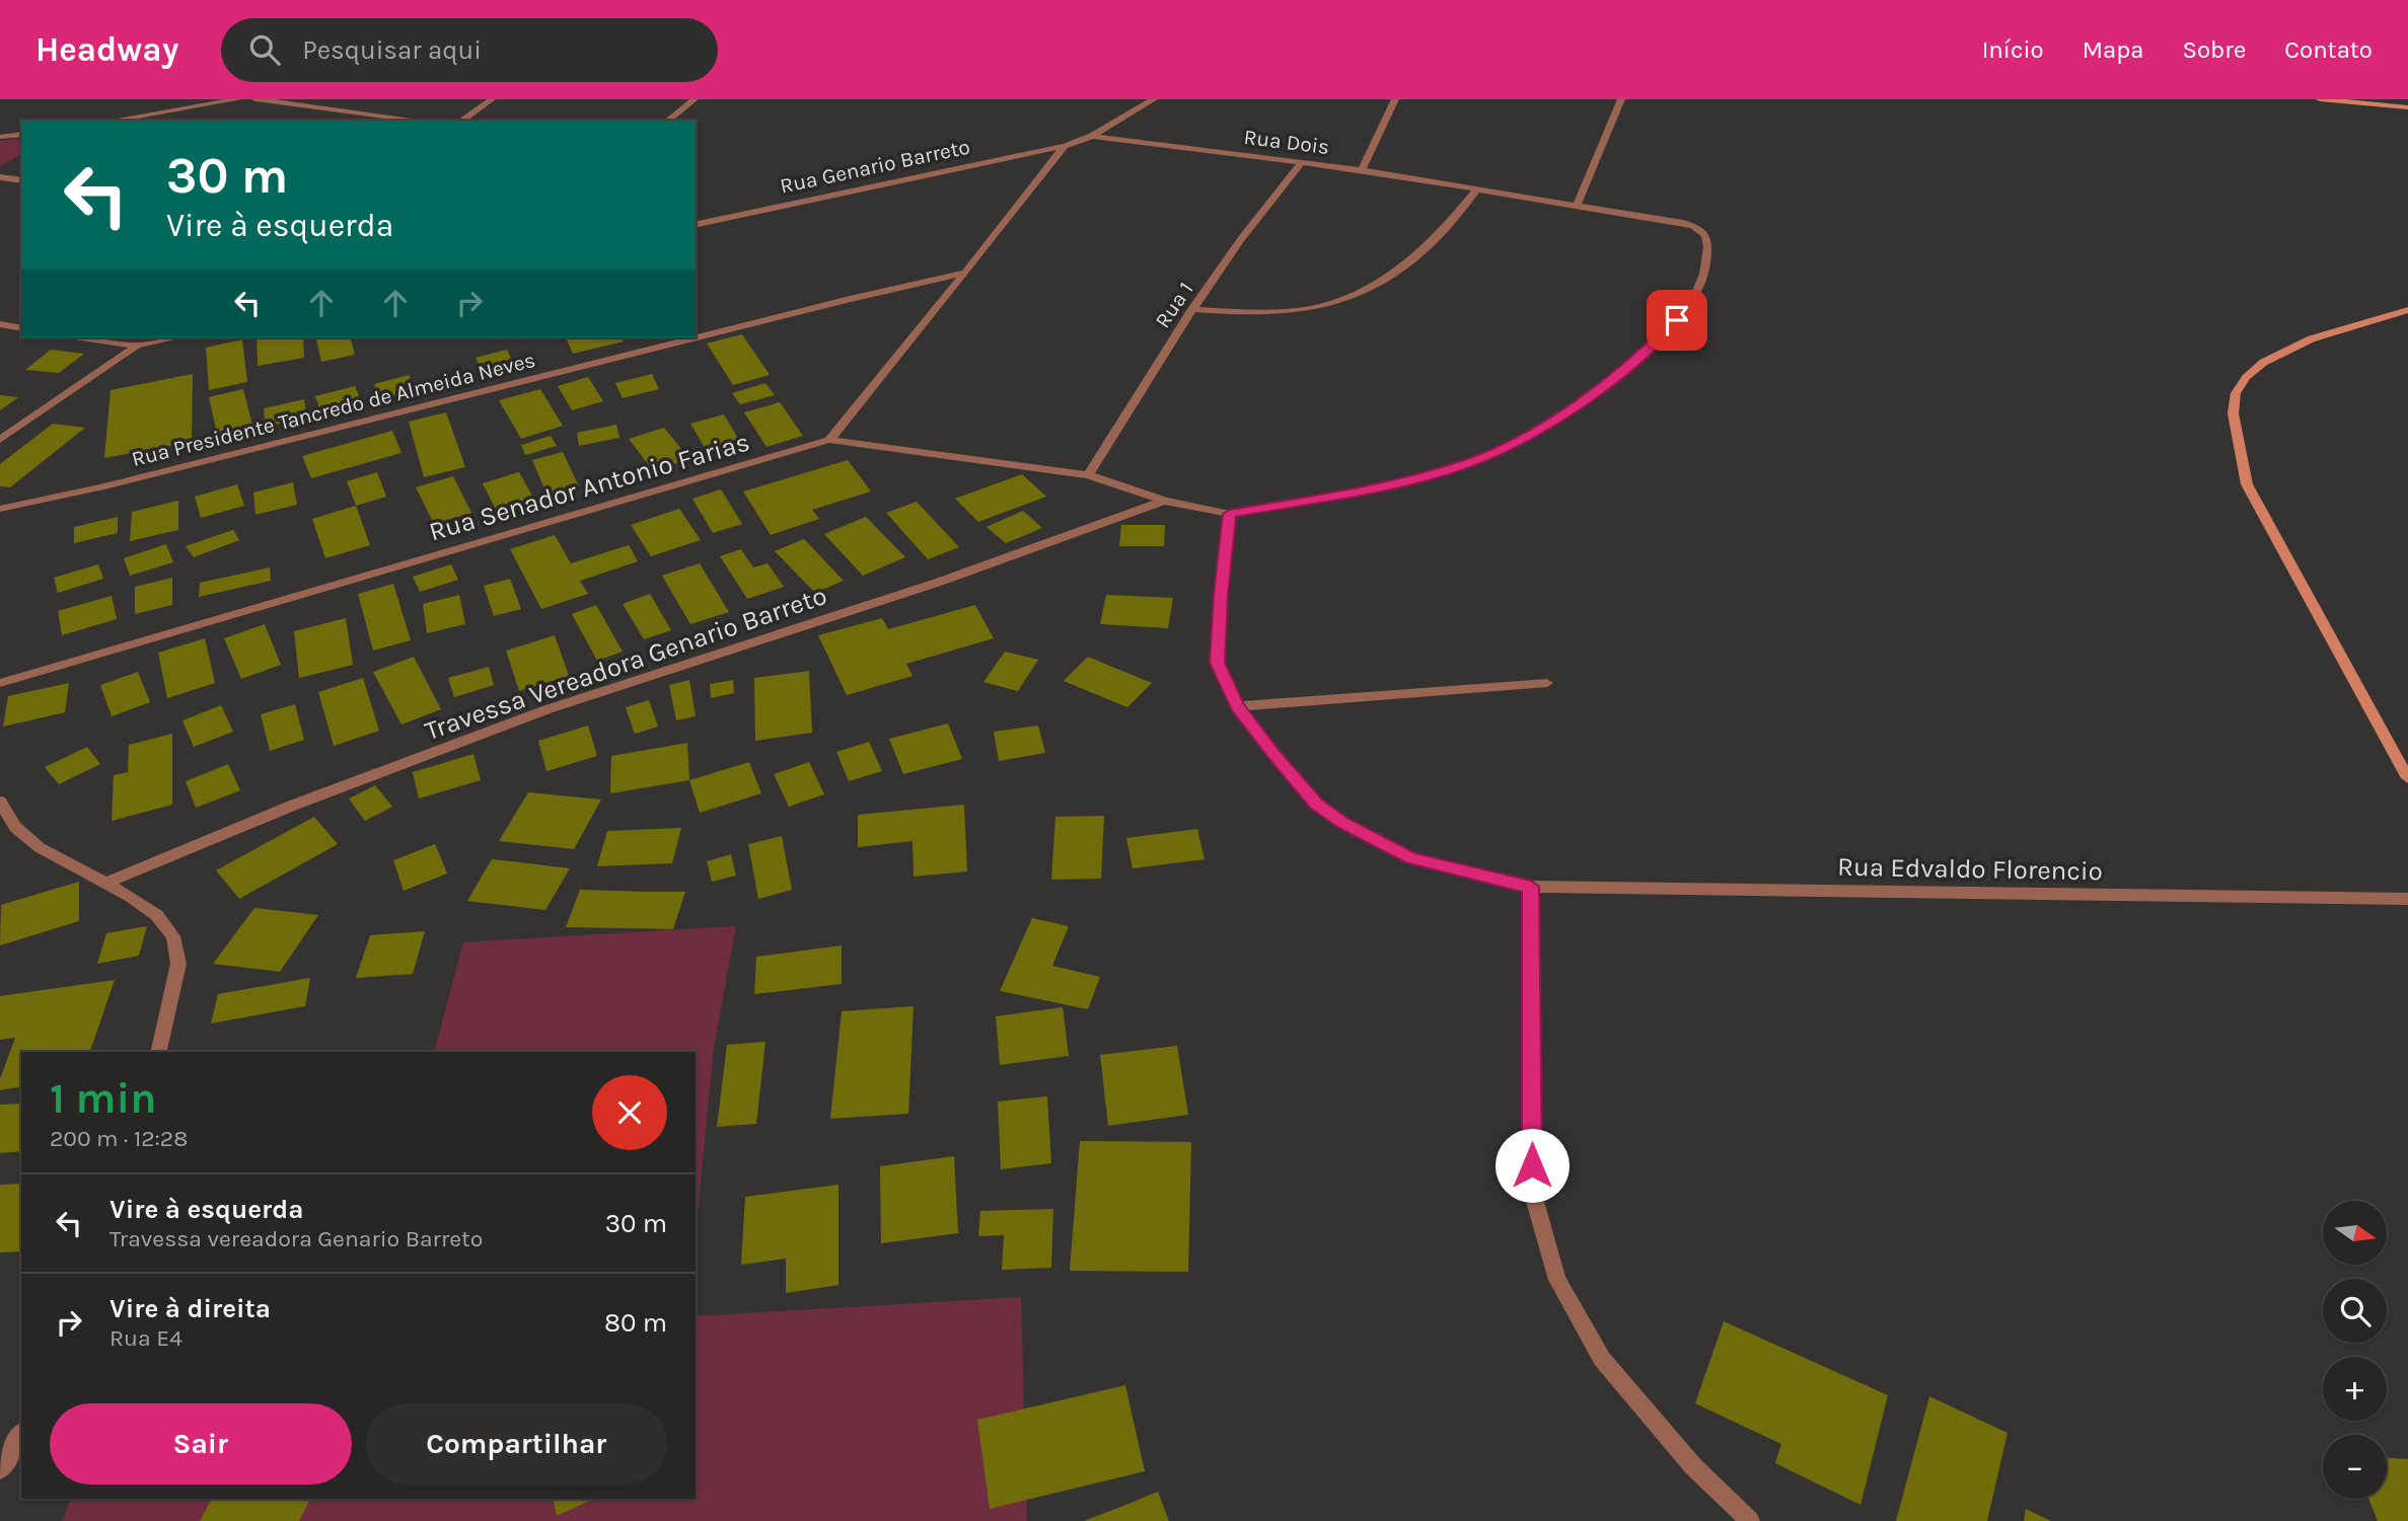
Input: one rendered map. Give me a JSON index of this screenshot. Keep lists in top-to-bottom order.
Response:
{
  "streets": {
    "street": [
      "Rua Dois",
      "Rua Genario Barreto",
      "Rua 1",
      "Rua Presidente Tancredo de Almeida Neves",
      "Rua Senador Antonio Farias",
      "Travessa Vereadora Genario Barreto",
      "Rua Edvaldo Florencio"
    ]
  },
  "crossings": [
    ["Rua Dois", "Rua Genario Barreto"],
    ["Rua Dois", "Rua 1"]
  ],
  "north": "right",
  "page": {
    "header": "Headway",
    "search": "Pesquisar aqui",
    "nav": [
      "Início",
      "Mapa",
      "Sobre",
      "Contato"
    ],
    "turn": ["30 m", "Vire à esquerda"],
    "heading": ["1 min", "200 m · 12:28"],
    "list": [
      {
        "name": "Vire à esquerda",
        "note": "Travessa vereadora Genario Barreto",
        "value": "30 m"
      },
      {
        "name": "Vire à direita",
        "note": "Rua E4",
        "value": "80 m"
      }
    ],
    "map_buttons": ["+", "−"],
    "buttons": ["Sair", "Compartilhar"]
  }
}
